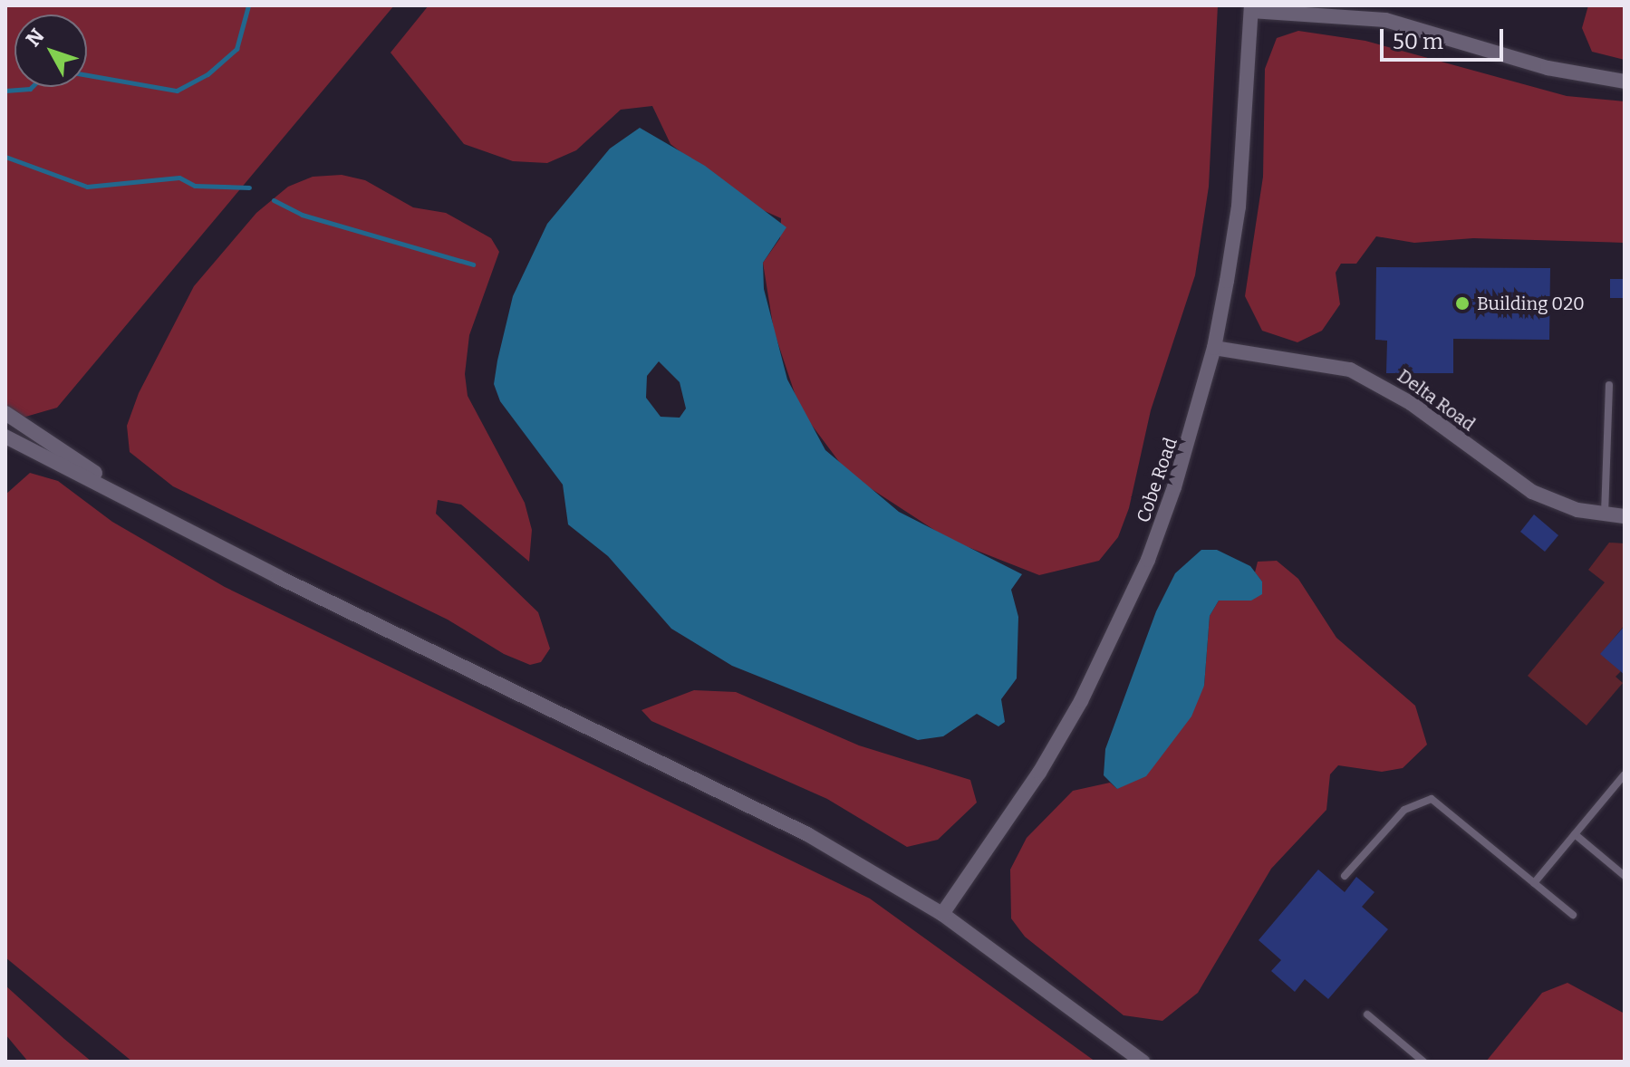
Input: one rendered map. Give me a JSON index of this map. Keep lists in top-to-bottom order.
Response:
{
  "streets": {
    "street": ["Delta Road", "Cobe Road"]
  },
  "crossings": [
    ["Delta Road", "Cobe Road"]
  ],
  "places": ["Building 020"],
  "scale_bar": "50 m",
  "north": "top left"
}
